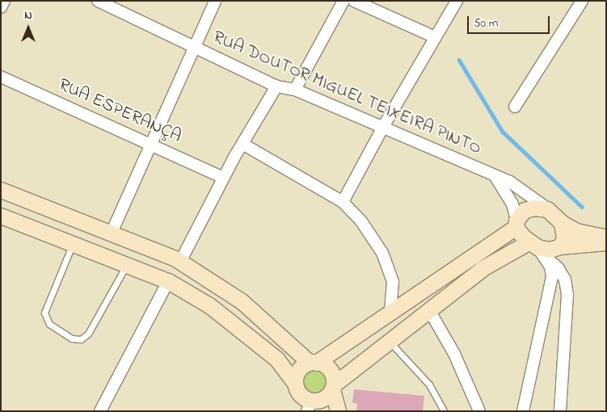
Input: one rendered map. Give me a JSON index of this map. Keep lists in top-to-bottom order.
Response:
{
  "streets": {
    "street": ["RUA DOUTOR MIGUEL TEIXEIRA PINTO", "RUA ESPERANÇA"]
  },
  "scale_bar": "50 m",
  "north": "top"
}
